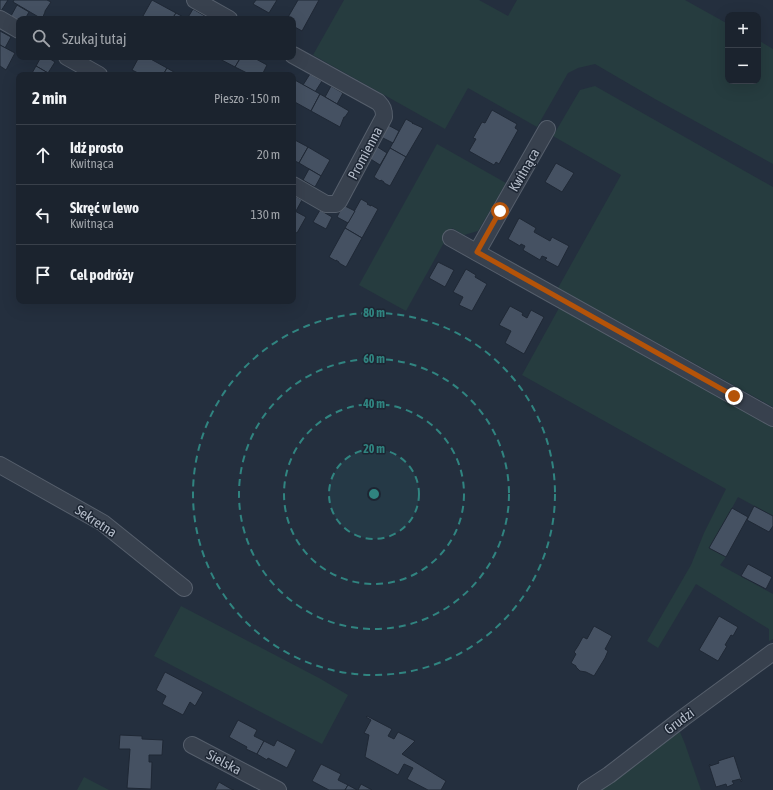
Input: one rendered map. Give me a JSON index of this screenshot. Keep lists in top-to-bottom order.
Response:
{
  "streets": {
    "street": [
      "Promienna",
      "Kwitnąca",
      "Sekretna",
      "Grudzi",
      "Sielska"
    ]
  },
  "page": {
    "map_buttons": ["+", "−"],
    "search": "Szukaj tutaj",
    "heading": ["2 min", "Pieszo · 150 m"],
    "list": [
      ["Idź prosto", "Kwitnąca", "20 m"],
      ["Skręć w lewo", "Kwitnąca", "130 m"],
      "Cel podróży"
    ]
  },
  "rings": [
    "80 m",
    "60 m",
    "40 m",
    "20 m"
  ]
}
